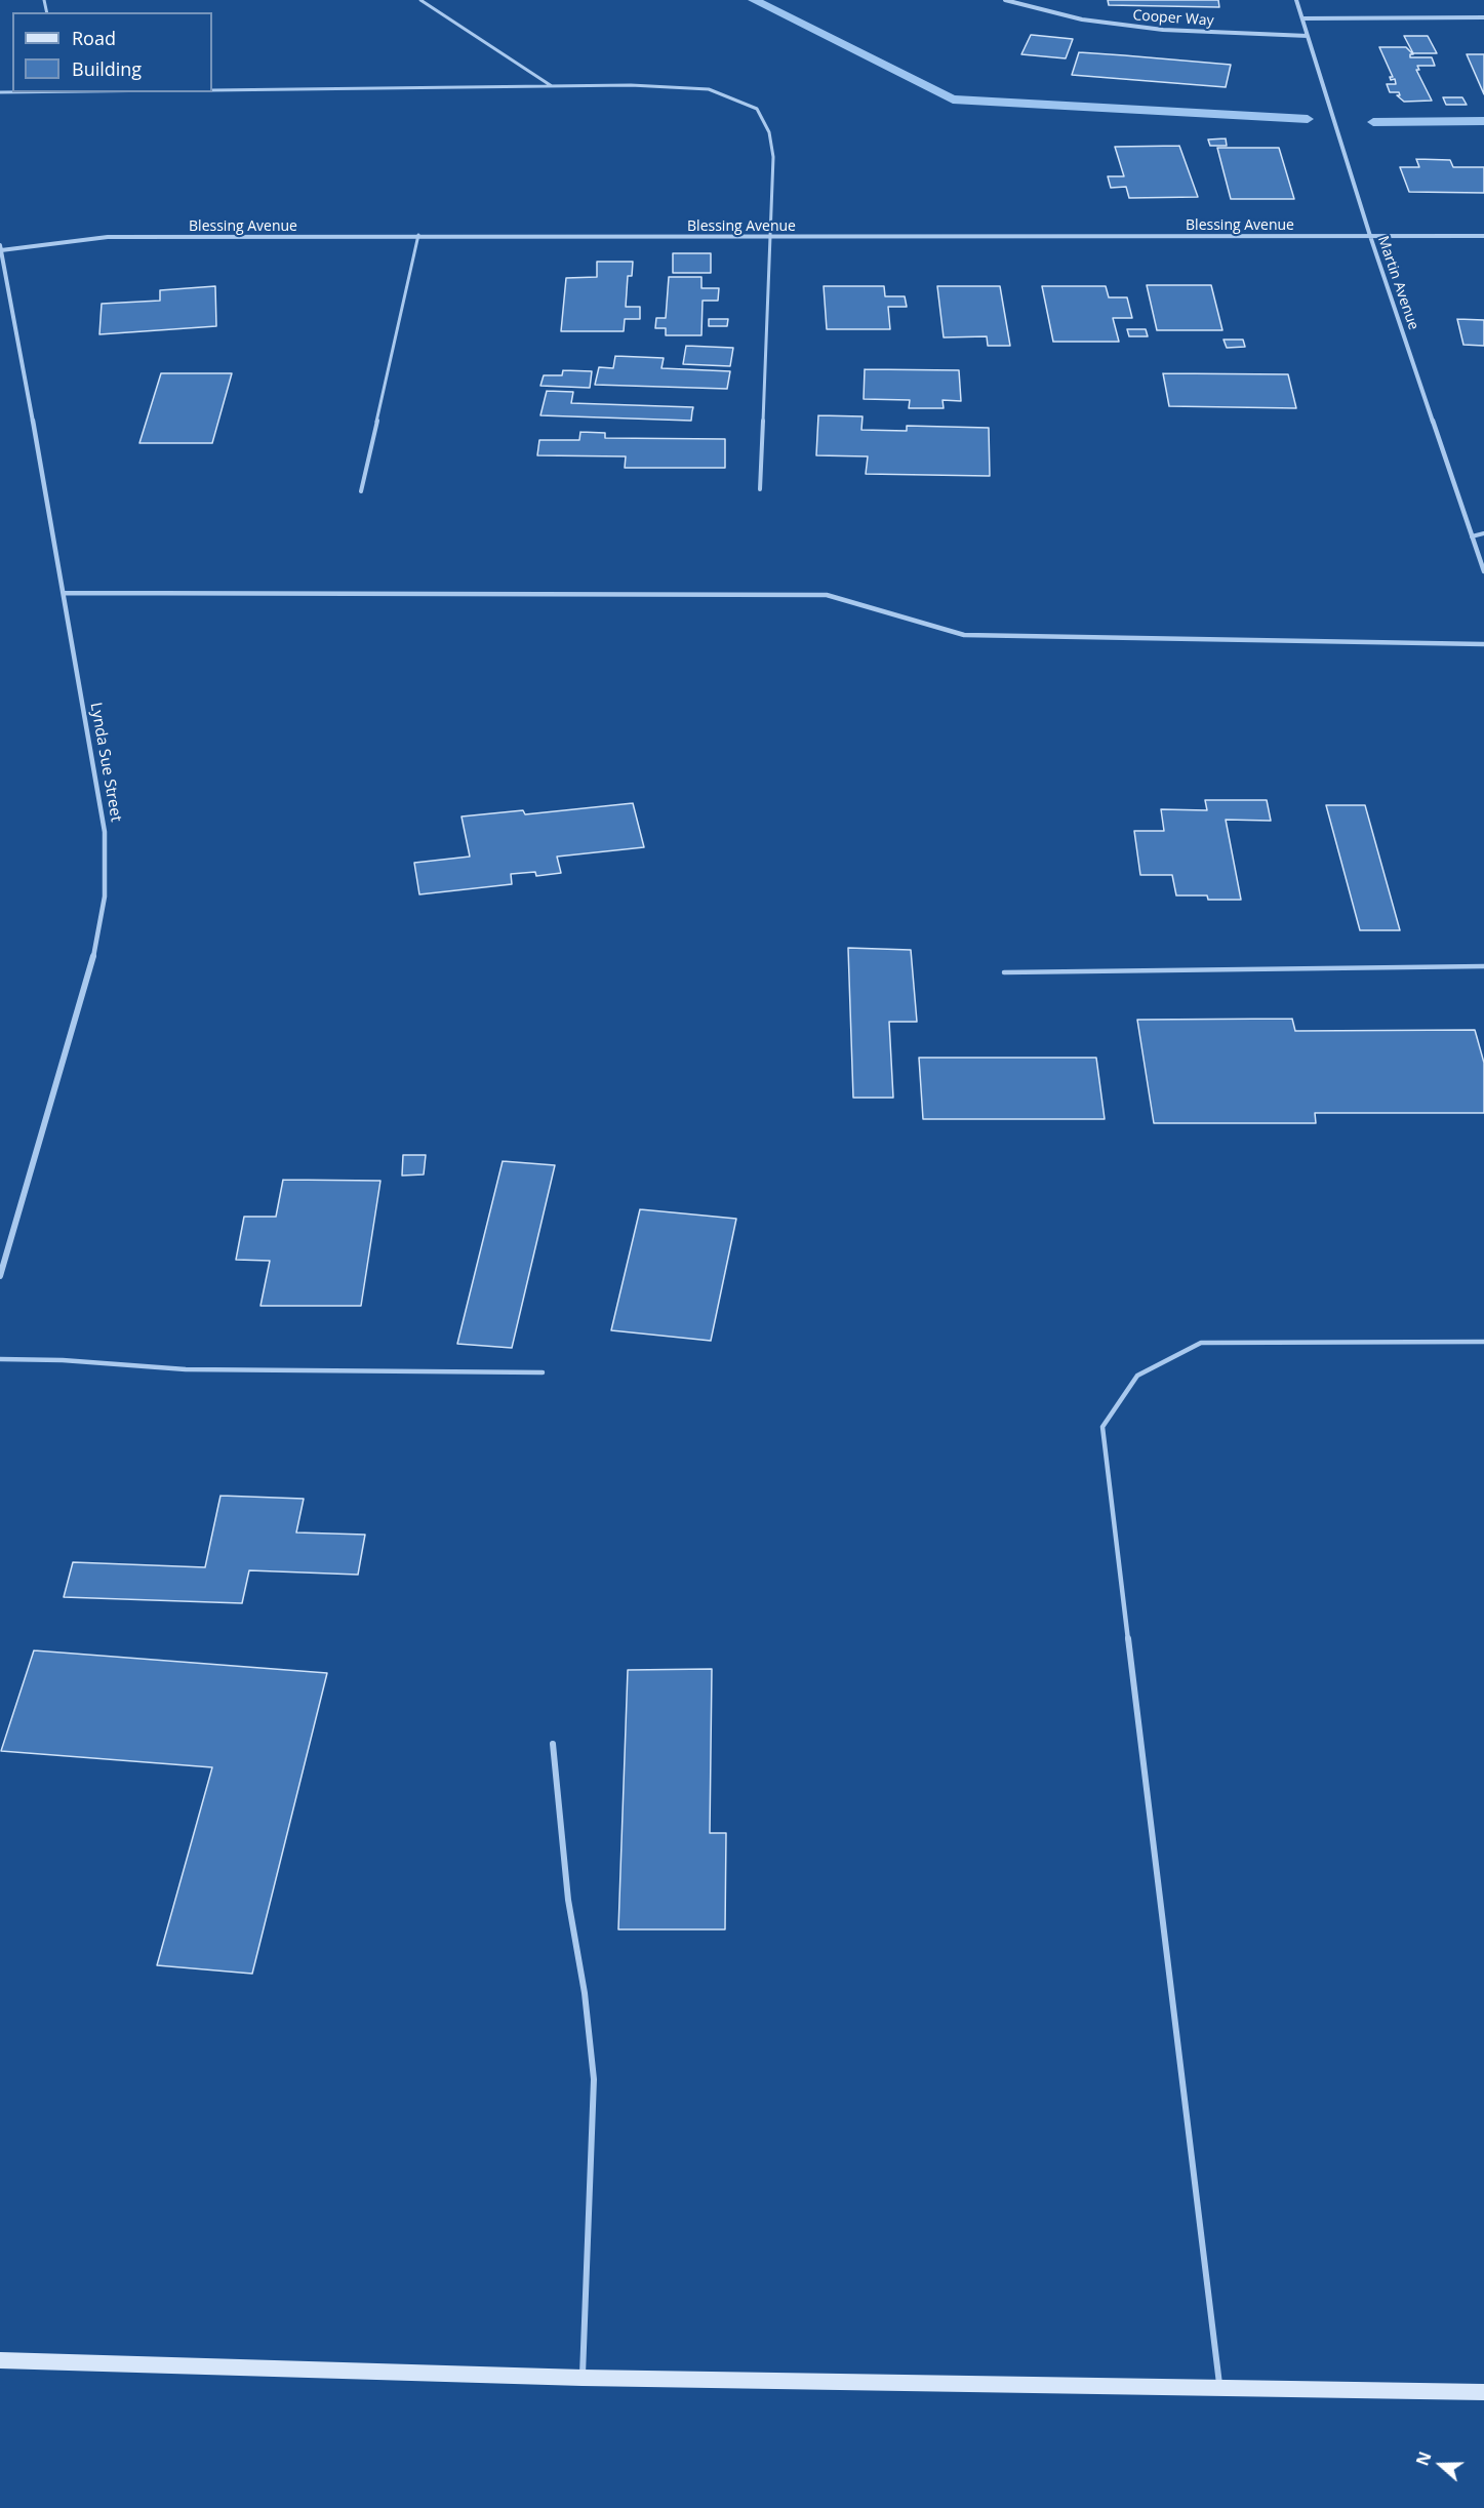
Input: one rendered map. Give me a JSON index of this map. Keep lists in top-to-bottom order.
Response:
{
  "streets": {
    "street": [
      "Cooper Way",
      "Blessing Avenue",
      "Martin Avenue",
      "Lynda Sue Street"
    ]
  },
  "crossings": [
    ["Cooper Way", "Martin Avenue"],
    ["Blessing Avenue", "Martin Avenue"],
    ["Blessing Avenue", "Lynda Sue Street"]
  ],
  "legend": ["Road", "Building"],
  "north": "left"
}
